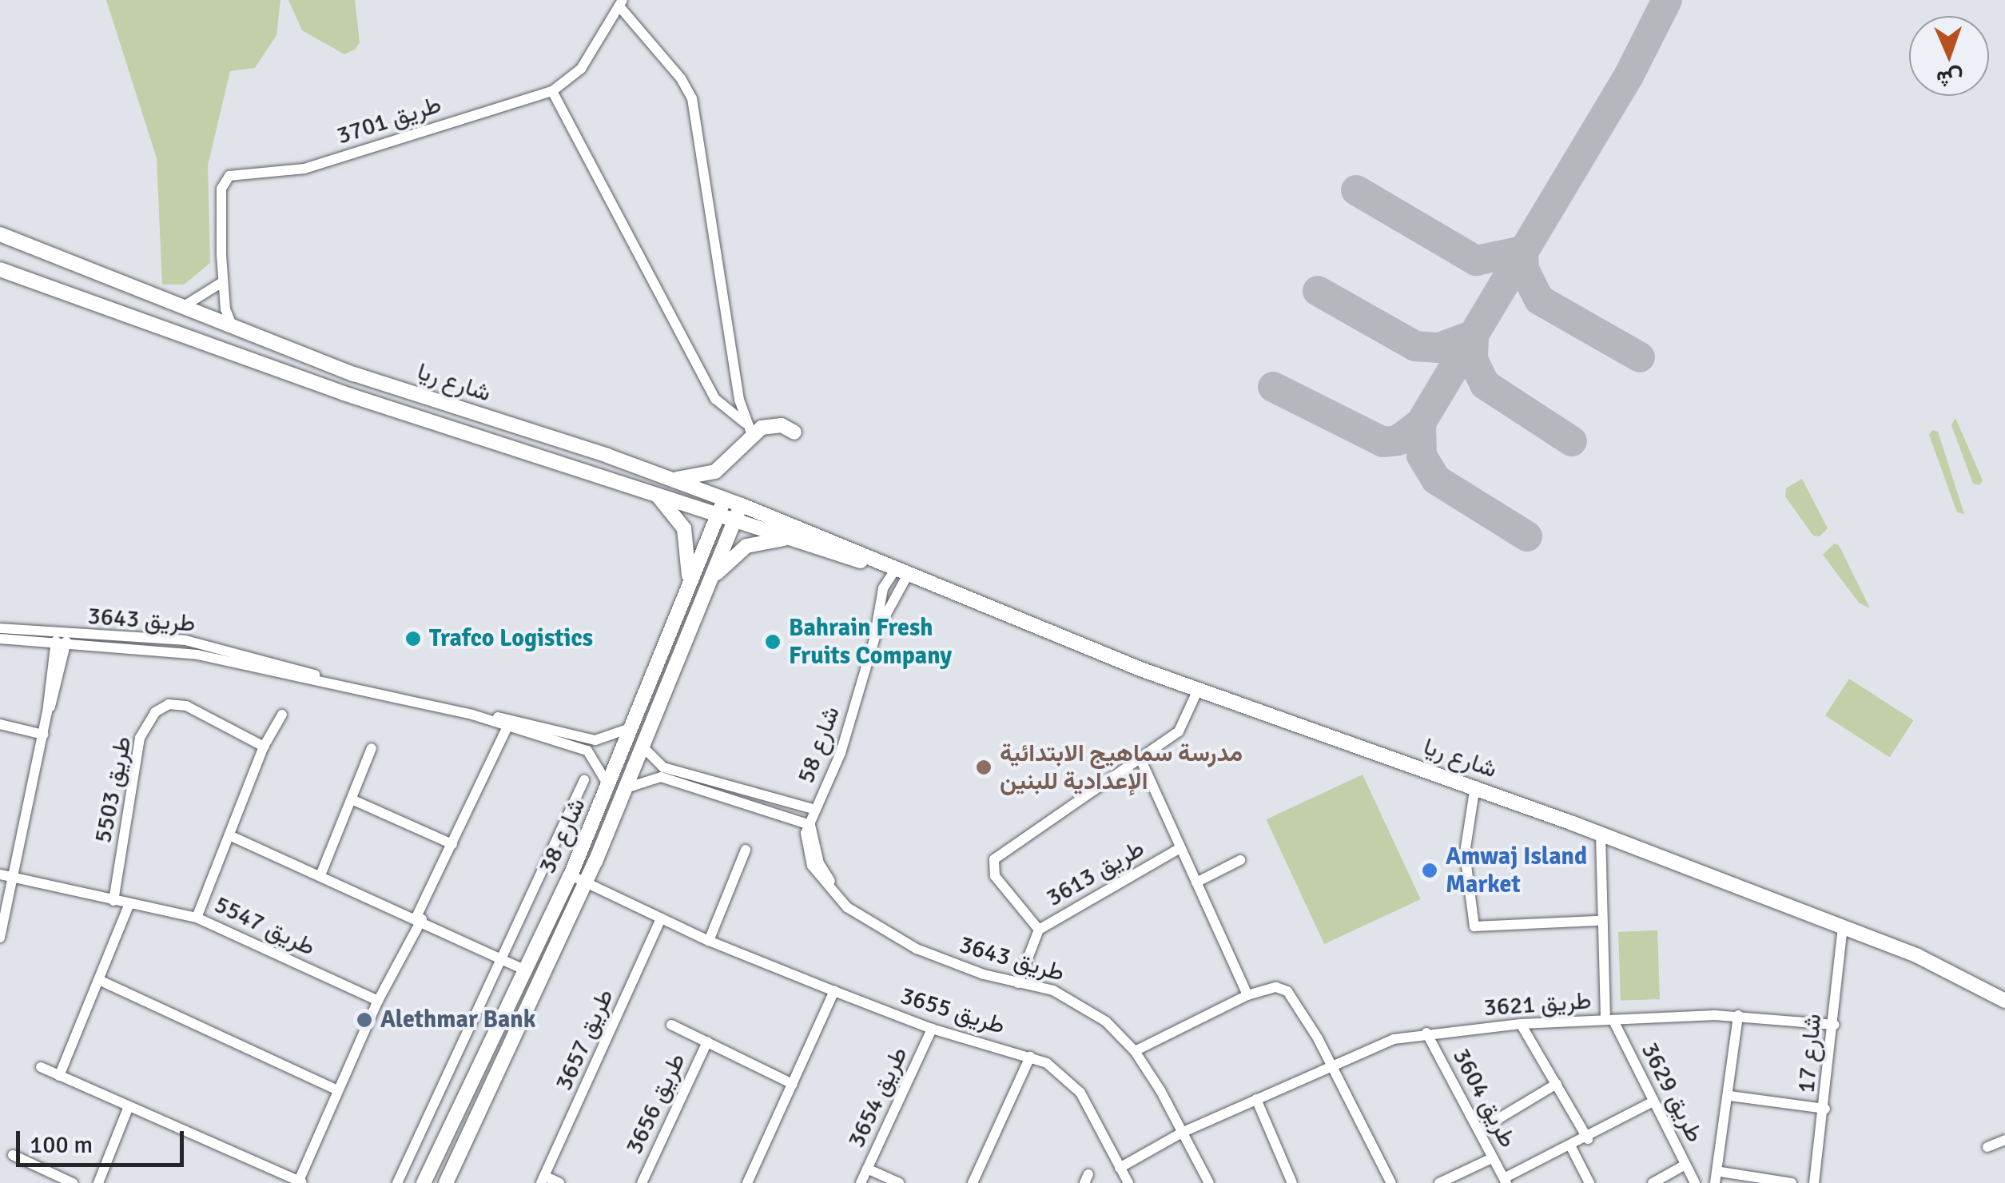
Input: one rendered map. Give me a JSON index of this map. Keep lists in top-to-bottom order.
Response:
{
  "streets": {
    "main road": ["شارع ريا", "شارع 38"],
    "street": [
      "طريق 3701",
      "طريق 3643",
      "شارع 58",
      "طريق 5503",
      "طريق 3613",
      "طريق 5547",
      "طريق 3621",
      "طريق 3655",
      "طريق 3657",
      "شارع 17",
      "طريق 3629",
      "طريق 3654",
      "طريق 3604",
      "طريق 3656"
    ]
  },
  "crossings": [
    ["طريق 3701", "شارع ريا"],
    ["شارع ريا", "شارع 58"],
    ["شارع ريا", "شارع 38"],
    ["شارع ريا", "شارع 17"],
    ["شارع ريا", "طريق 3629"],
    ["طريق 3643", "شارع 58"],
    ["طريق 3643", "شارع 38"],
    ["طريق 3643", "طريق 3613"],
    ["طريق 3643", "طريق 3621"],
    ["طريق 5503", "طريق 5547"],
    ["شارع 38", "طريق 3655"],
    ["طريق 3621", "طريق 3655"],
    ["طريق 3621", "شارع 17"],
    ["طريق 3621", "طريق 3629"],
    ["طريق 3621", "طريق 3604"],
    ["طريق 3655", "طريق 3657"],
    ["طريق 3655", "طريق 3654"]
  ],
  "places": [
    "Trafco Logistics",
    "Bahrain Fresh Fruits Company",
    "مدرسة سماهيج الابتدائية الإعدادية للبنين",
    "Amwaj Island Market",
    "Alethmar Bank"
  ],
  "scale_bar": "100 m",
  "north": "bottom"
}
